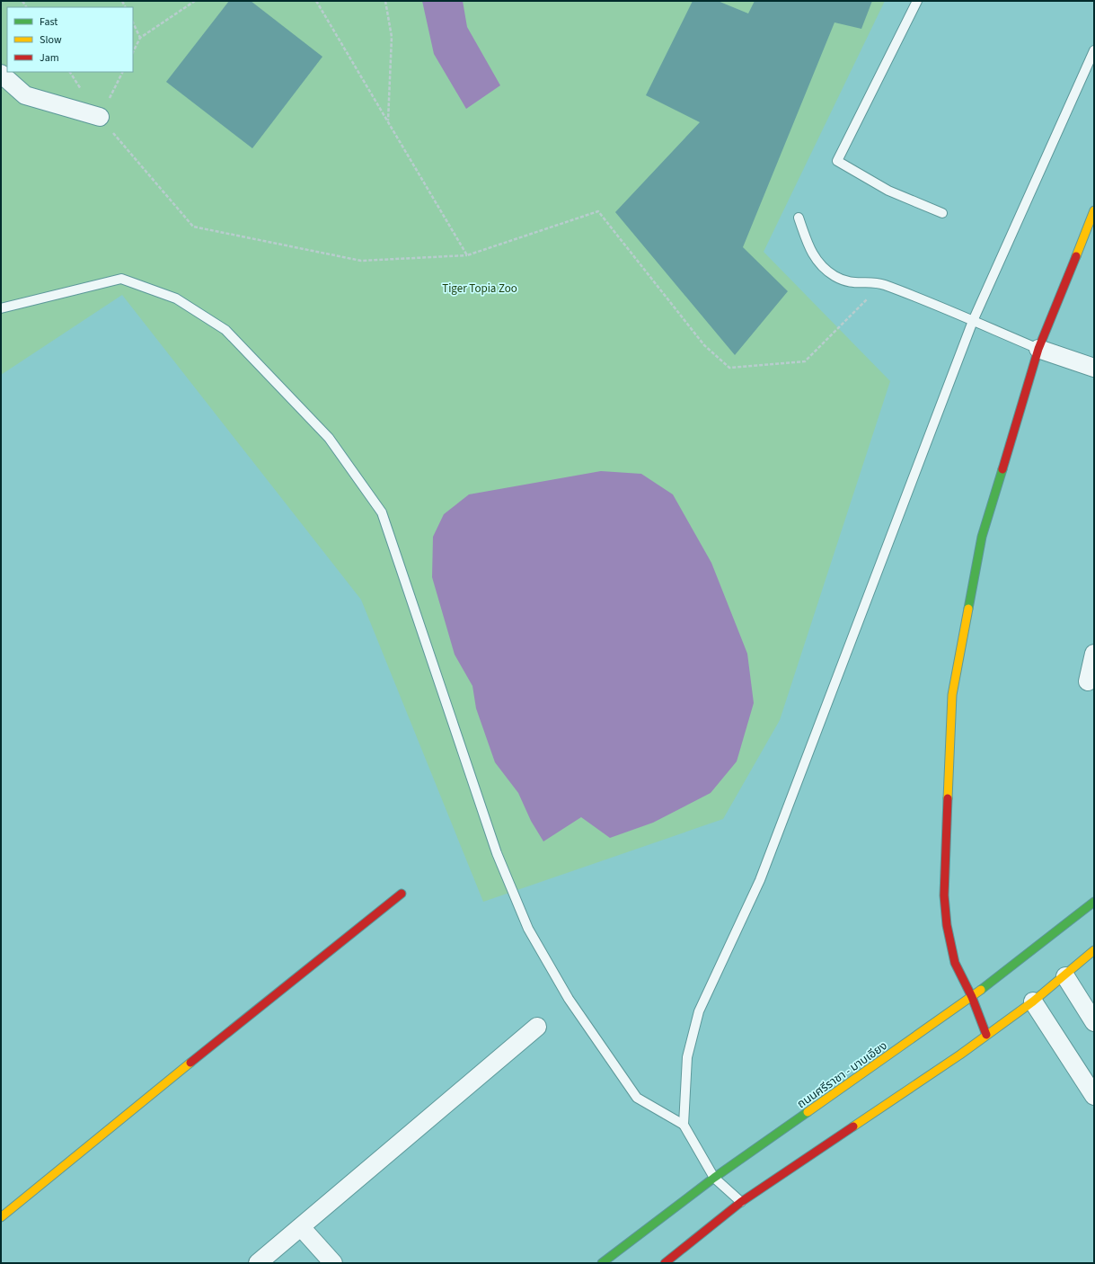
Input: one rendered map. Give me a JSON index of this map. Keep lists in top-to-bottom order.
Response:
{
  "streets": {
    "street": ["ถนนศรีราชา - มาบเอียง"]
  },
  "parks": ["Tiger Topia Zoo"],
  "legend": ["Fast", "Slow", "Jam"]
}
